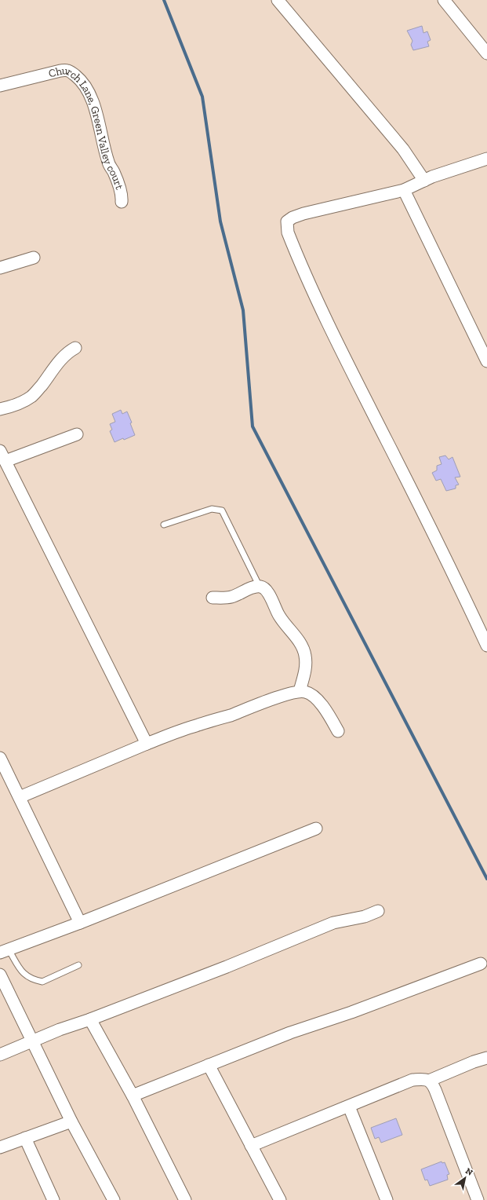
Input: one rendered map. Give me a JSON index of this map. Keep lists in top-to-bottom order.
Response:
{
  "streets": {
    "street": ["Church Lane, Green Valley court"]
  },
  "north": "top right"
}
